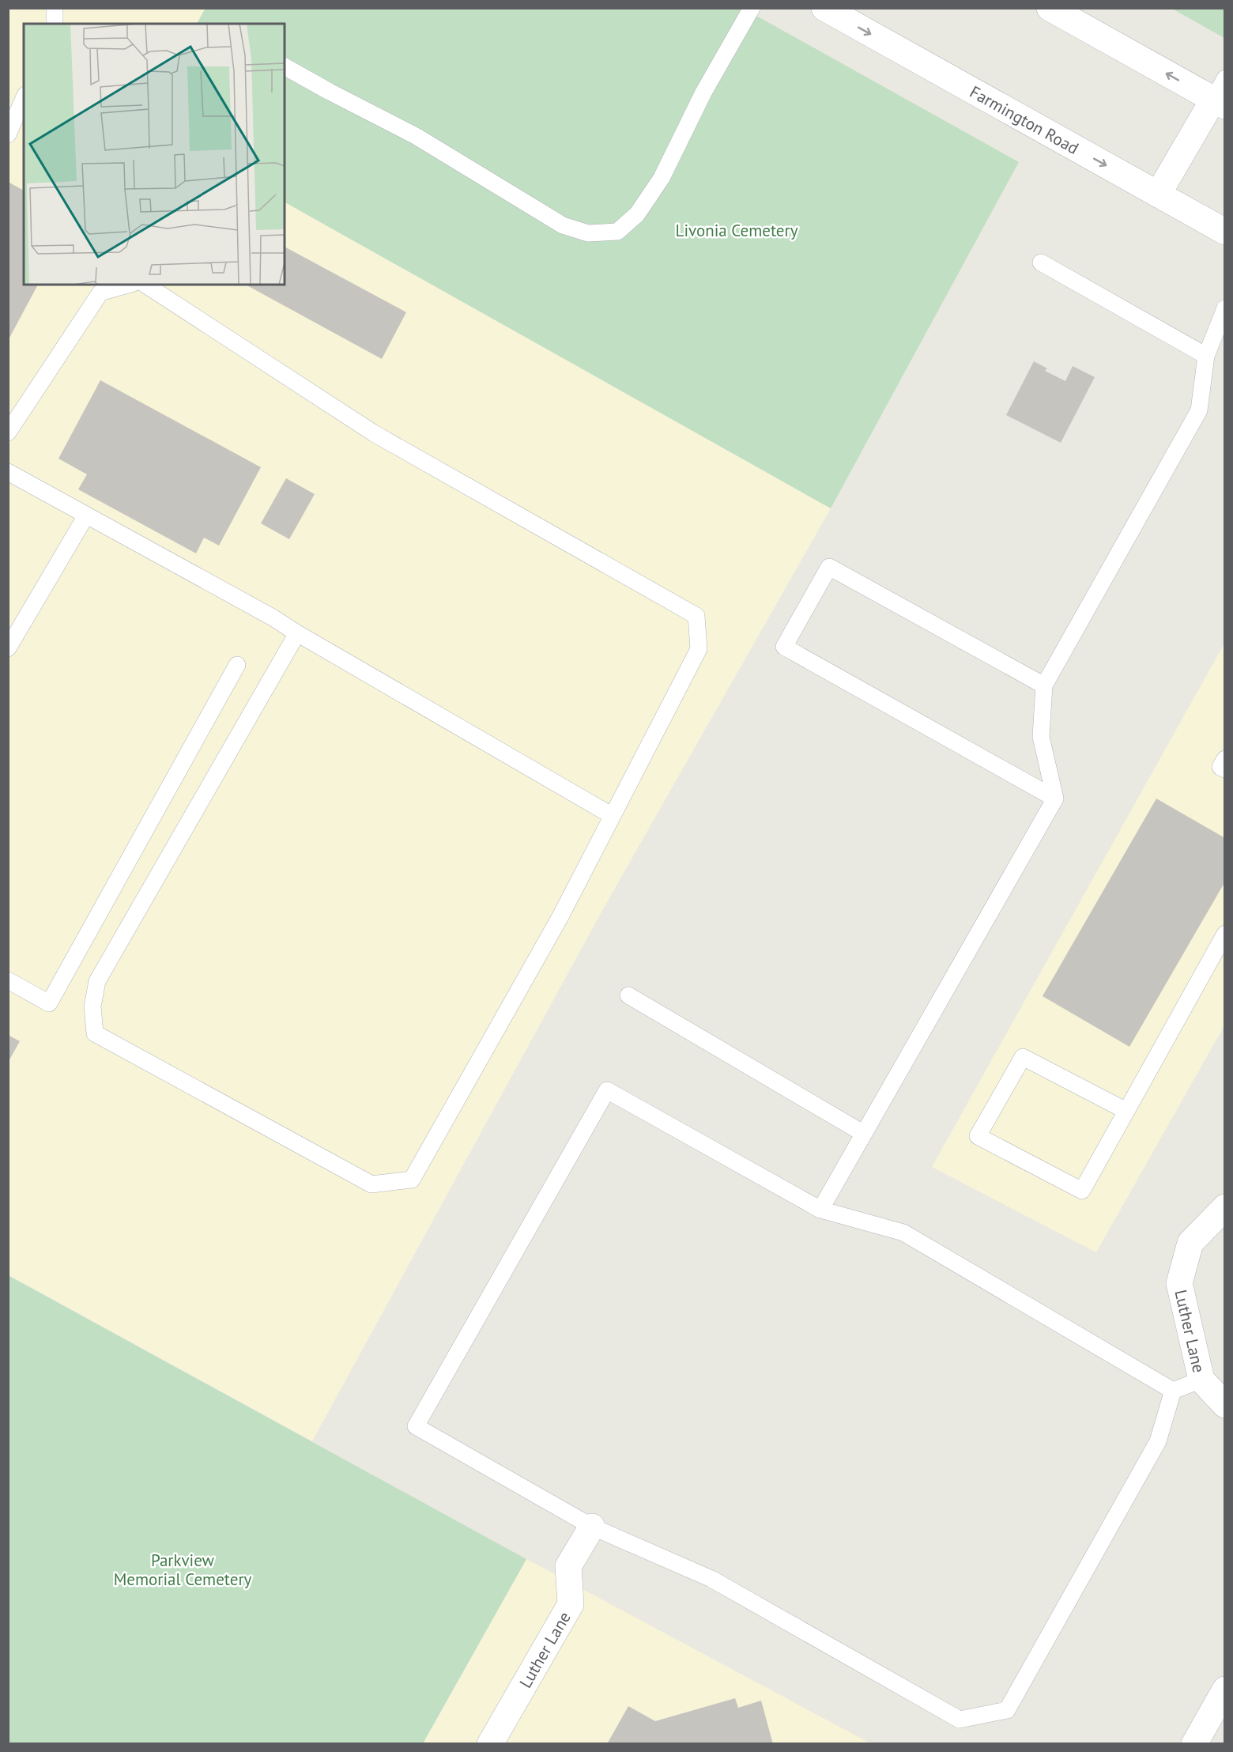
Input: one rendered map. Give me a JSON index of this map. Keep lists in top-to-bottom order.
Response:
{
  "streets": {
    "main road": ["Farmington Road", "Luther Lane"]
  },
  "parks": ["Livonia Cemetery", "Parkview Memorial Cemetery"]
}
